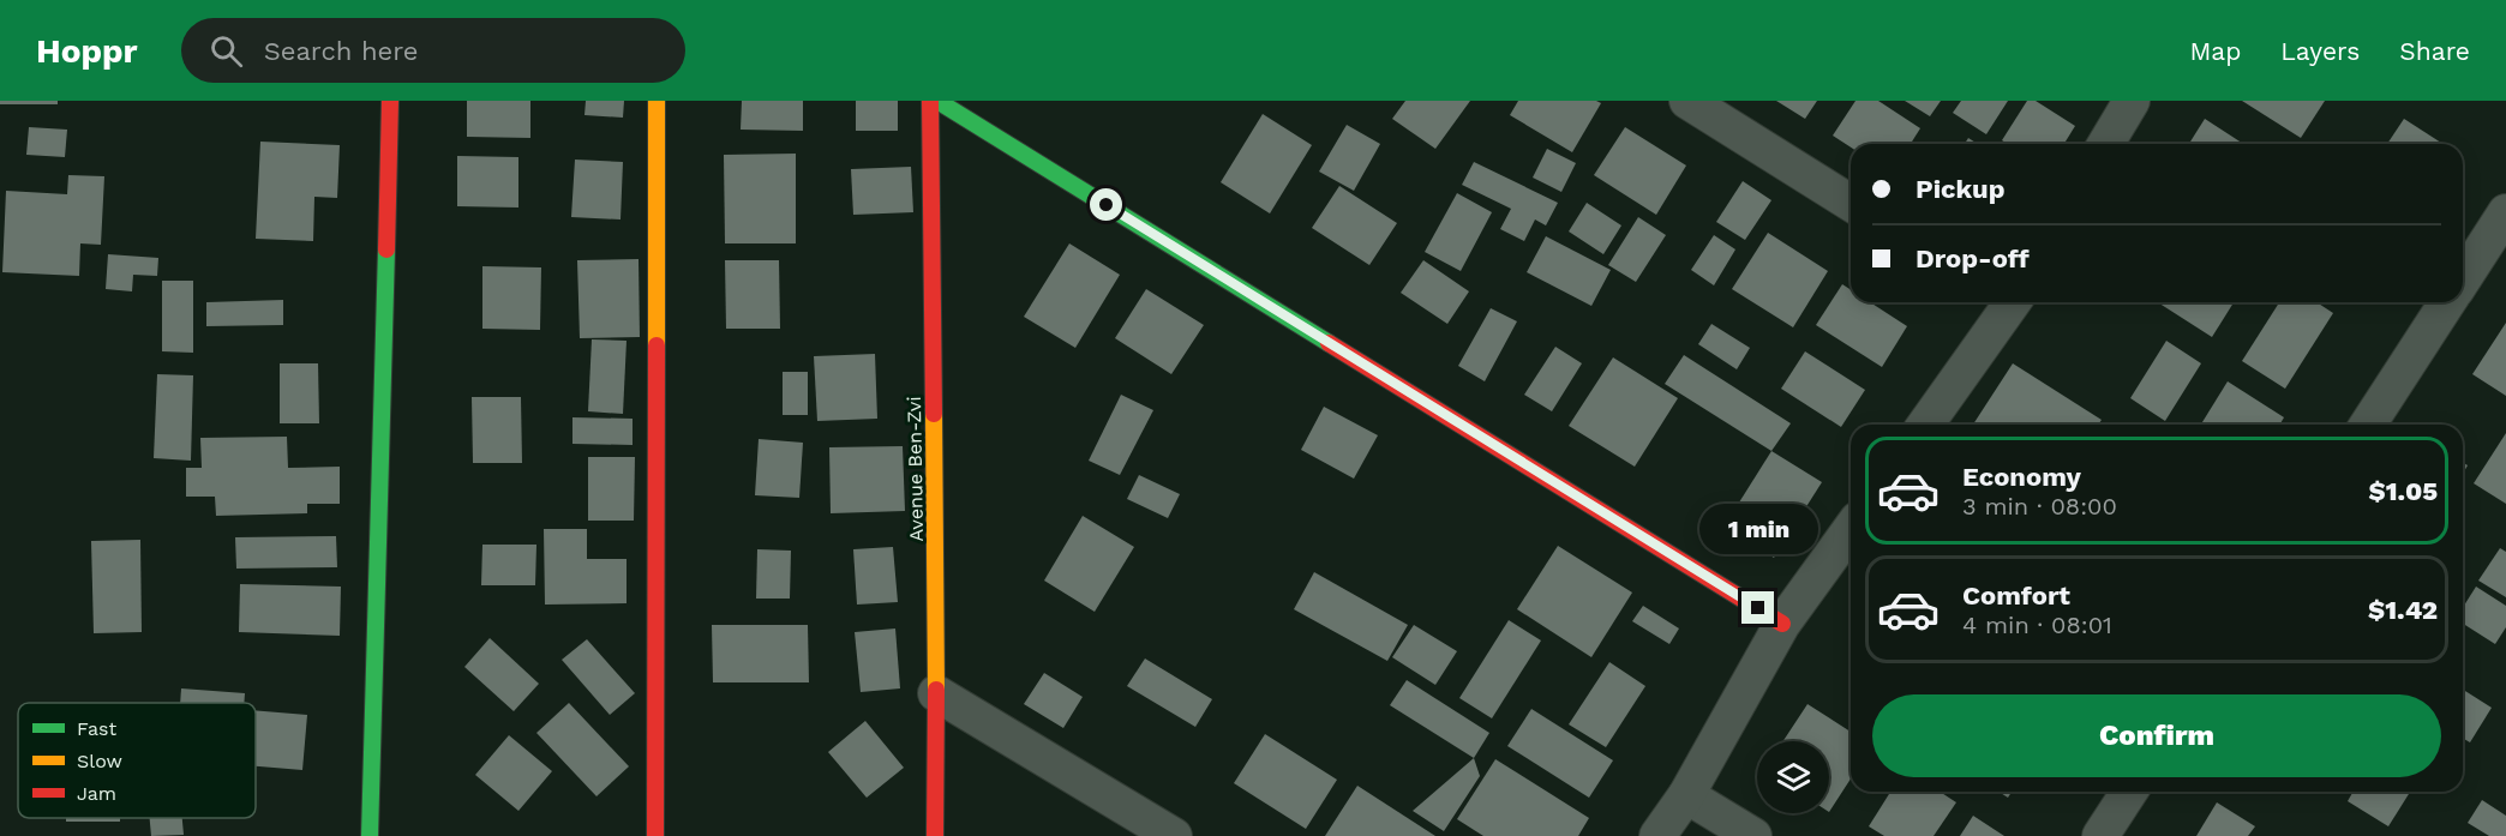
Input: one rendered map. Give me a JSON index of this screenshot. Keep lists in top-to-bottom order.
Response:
{
  "streets": {
    "street": ["Avenue Ben-Zvi"]
  },
  "legend": ["Fast", "Slow", "Jam"],
  "page": {
    "header": "Hoppr",
    "search": "Search here",
    "nav": ["Map", "Layers", "Share"],
    "banner": ["Pickup", "Drop-off"],
    "list": [
      {
        "name": "Economy",
        "note": "3 min · 08:00",
        "value": "$1.05"
      },
      {
        "name": "Comfort",
        "note": "4 min · 08:01",
        "value": "$1.42"
      }
    ],
    "bubble": "1 min",
    "buttons": "Confirm"
  }
}
